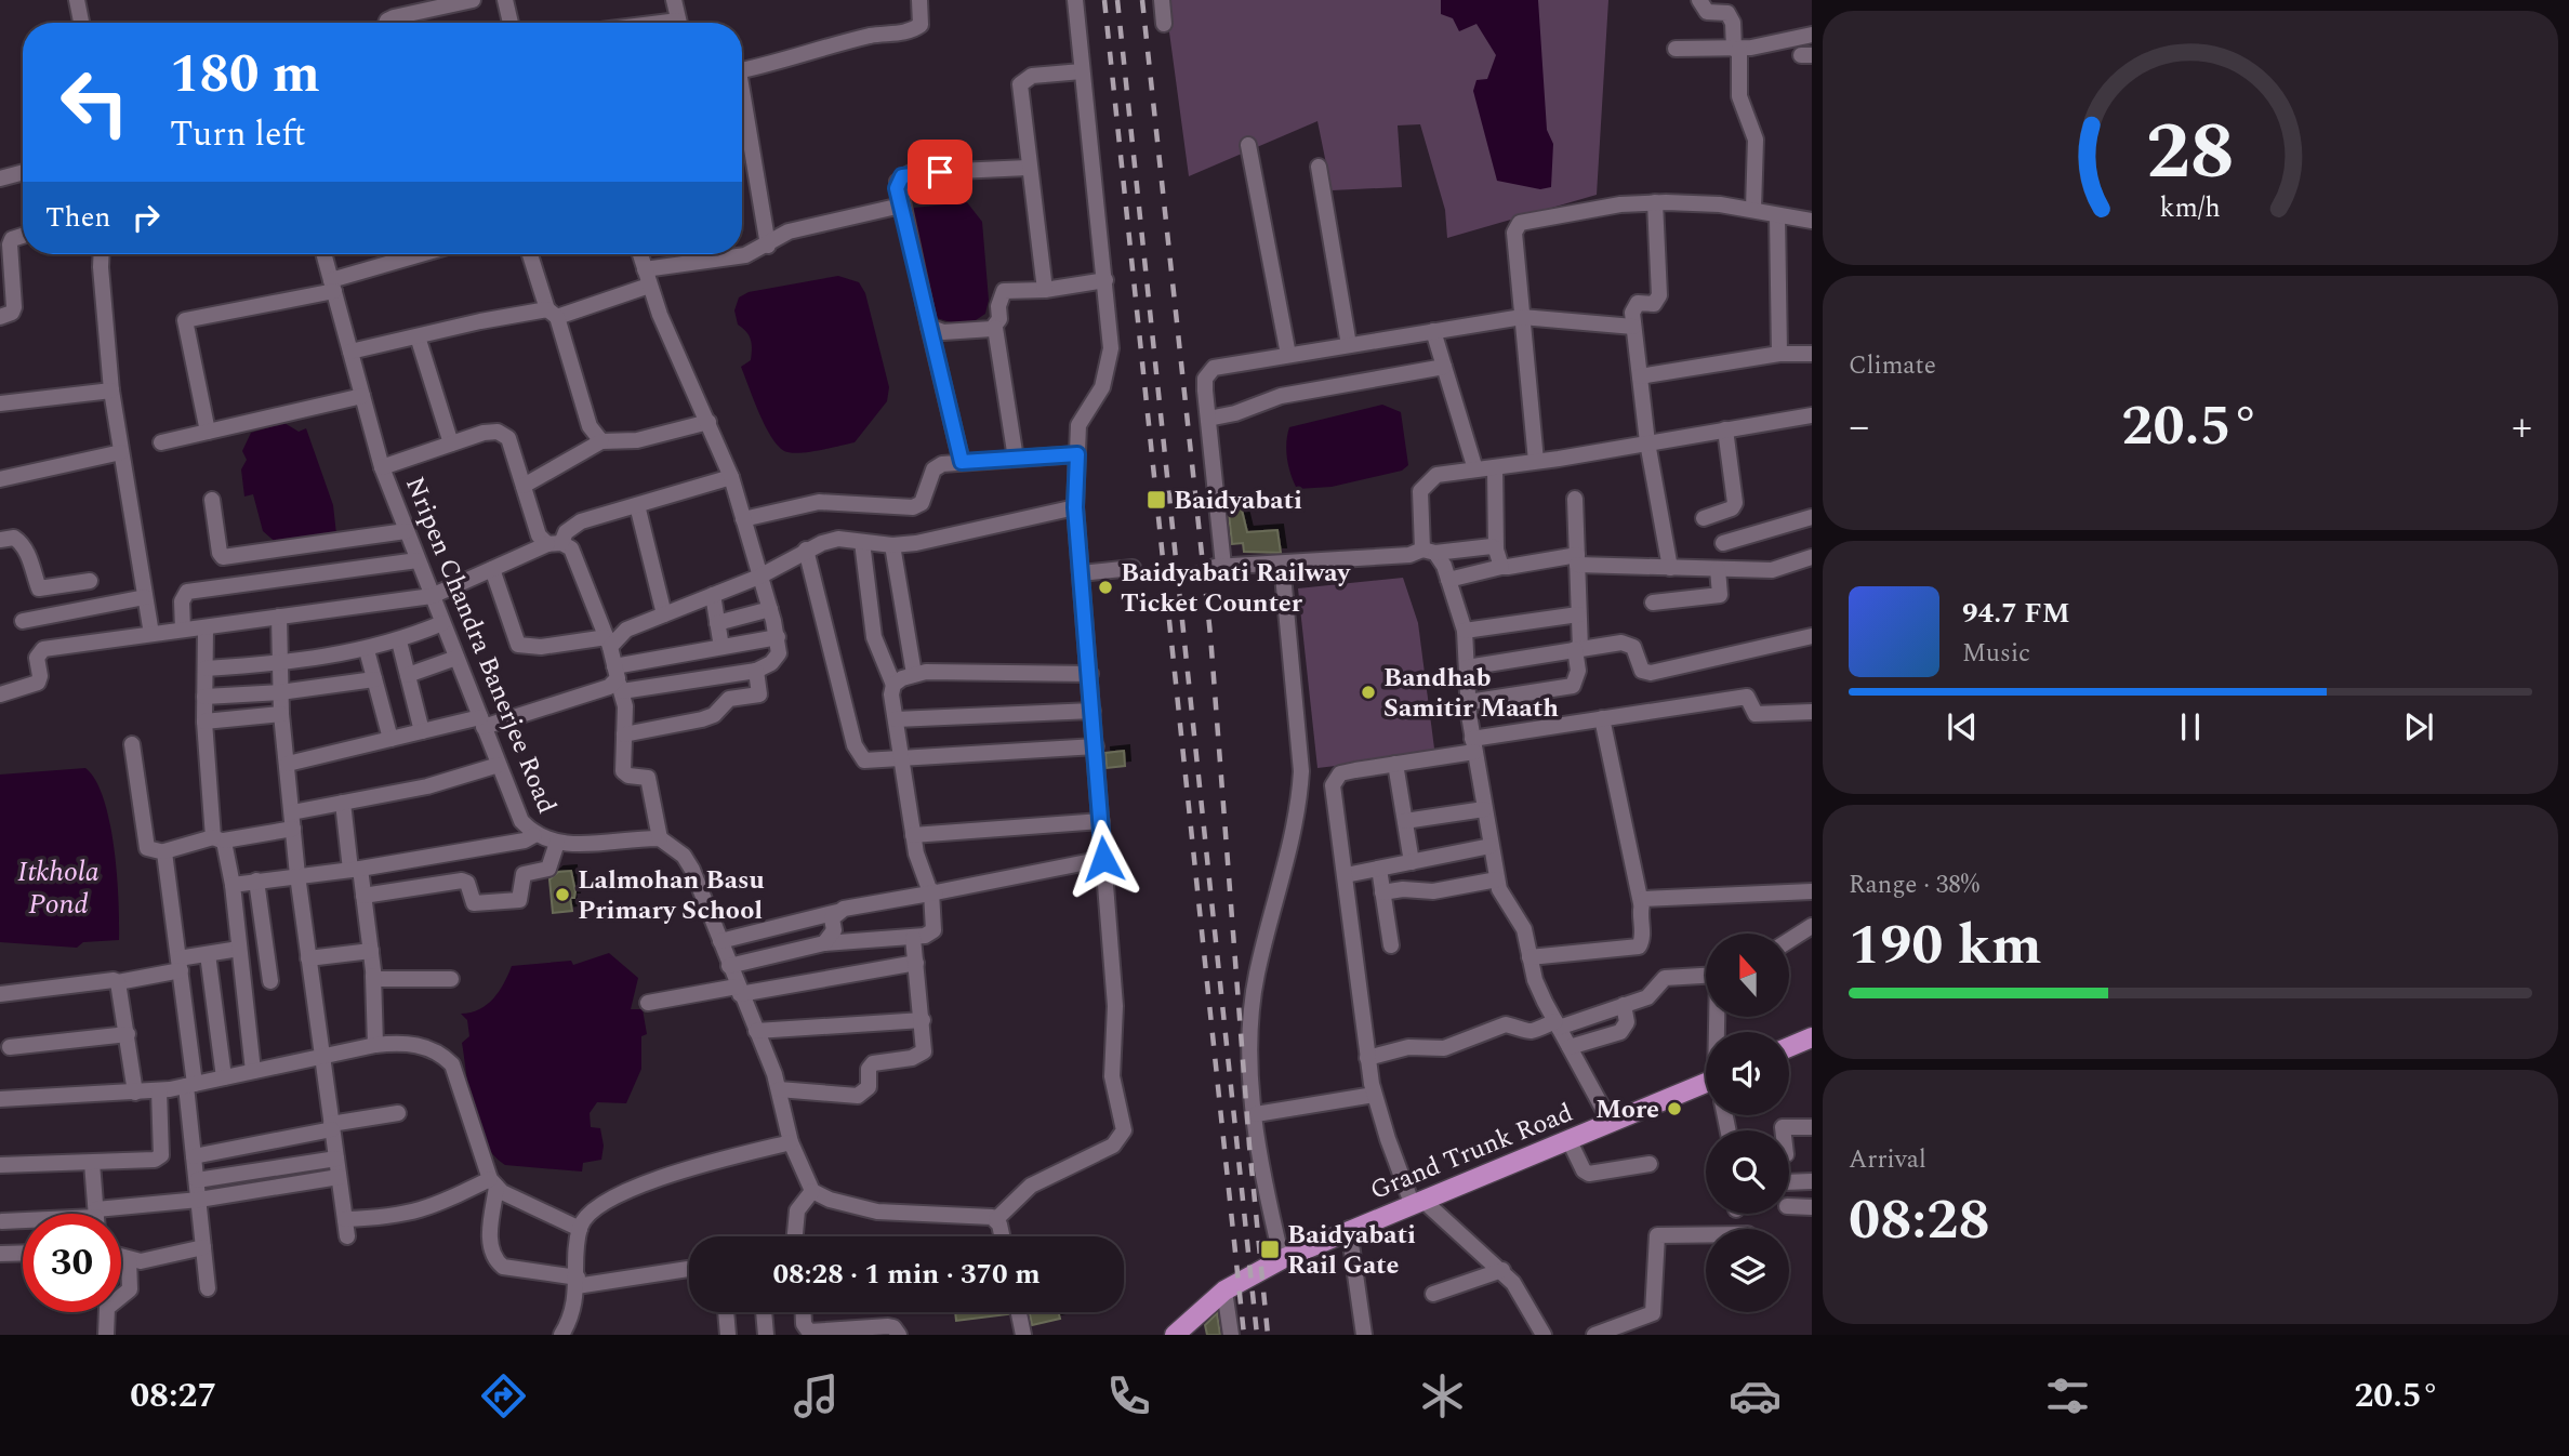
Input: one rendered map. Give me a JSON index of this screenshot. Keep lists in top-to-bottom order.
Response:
{
  "streets": {
    "main road": ["Grand Trunk Road"],
    "street": ["Nripen Chandra Banerjee Road"]
  },
  "water": ["Itkhola Pond"],
  "places": {
    "transit": ["Baidyabati", "Baidyabati Rail Gate"],
    "other": [
      "Baidyabati Railway Ticket Counter",
      "Bandhab Samitir Maath",
      "Lalmohan Basu Primary School",
      "More"
    ]
  },
  "north": "top",
  "page": {
    "turn": ["180 m", "Turn left"],
    "then": "Then",
    "tile": [
      "Climate",
      ["Range · 38%", "190 km"],
      ["Arrival", "08:28"]
    ],
    "heat": ["−", "20.5°", "+"],
    "song": ["94.7 FM", "Music"],
    "limit": "30",
    "trip": "08:28 · 1 min · 370 m",
    "tabs": ["08:27", "20.5°"],
    "gauge": ["28", "km/h"]
  }
}
